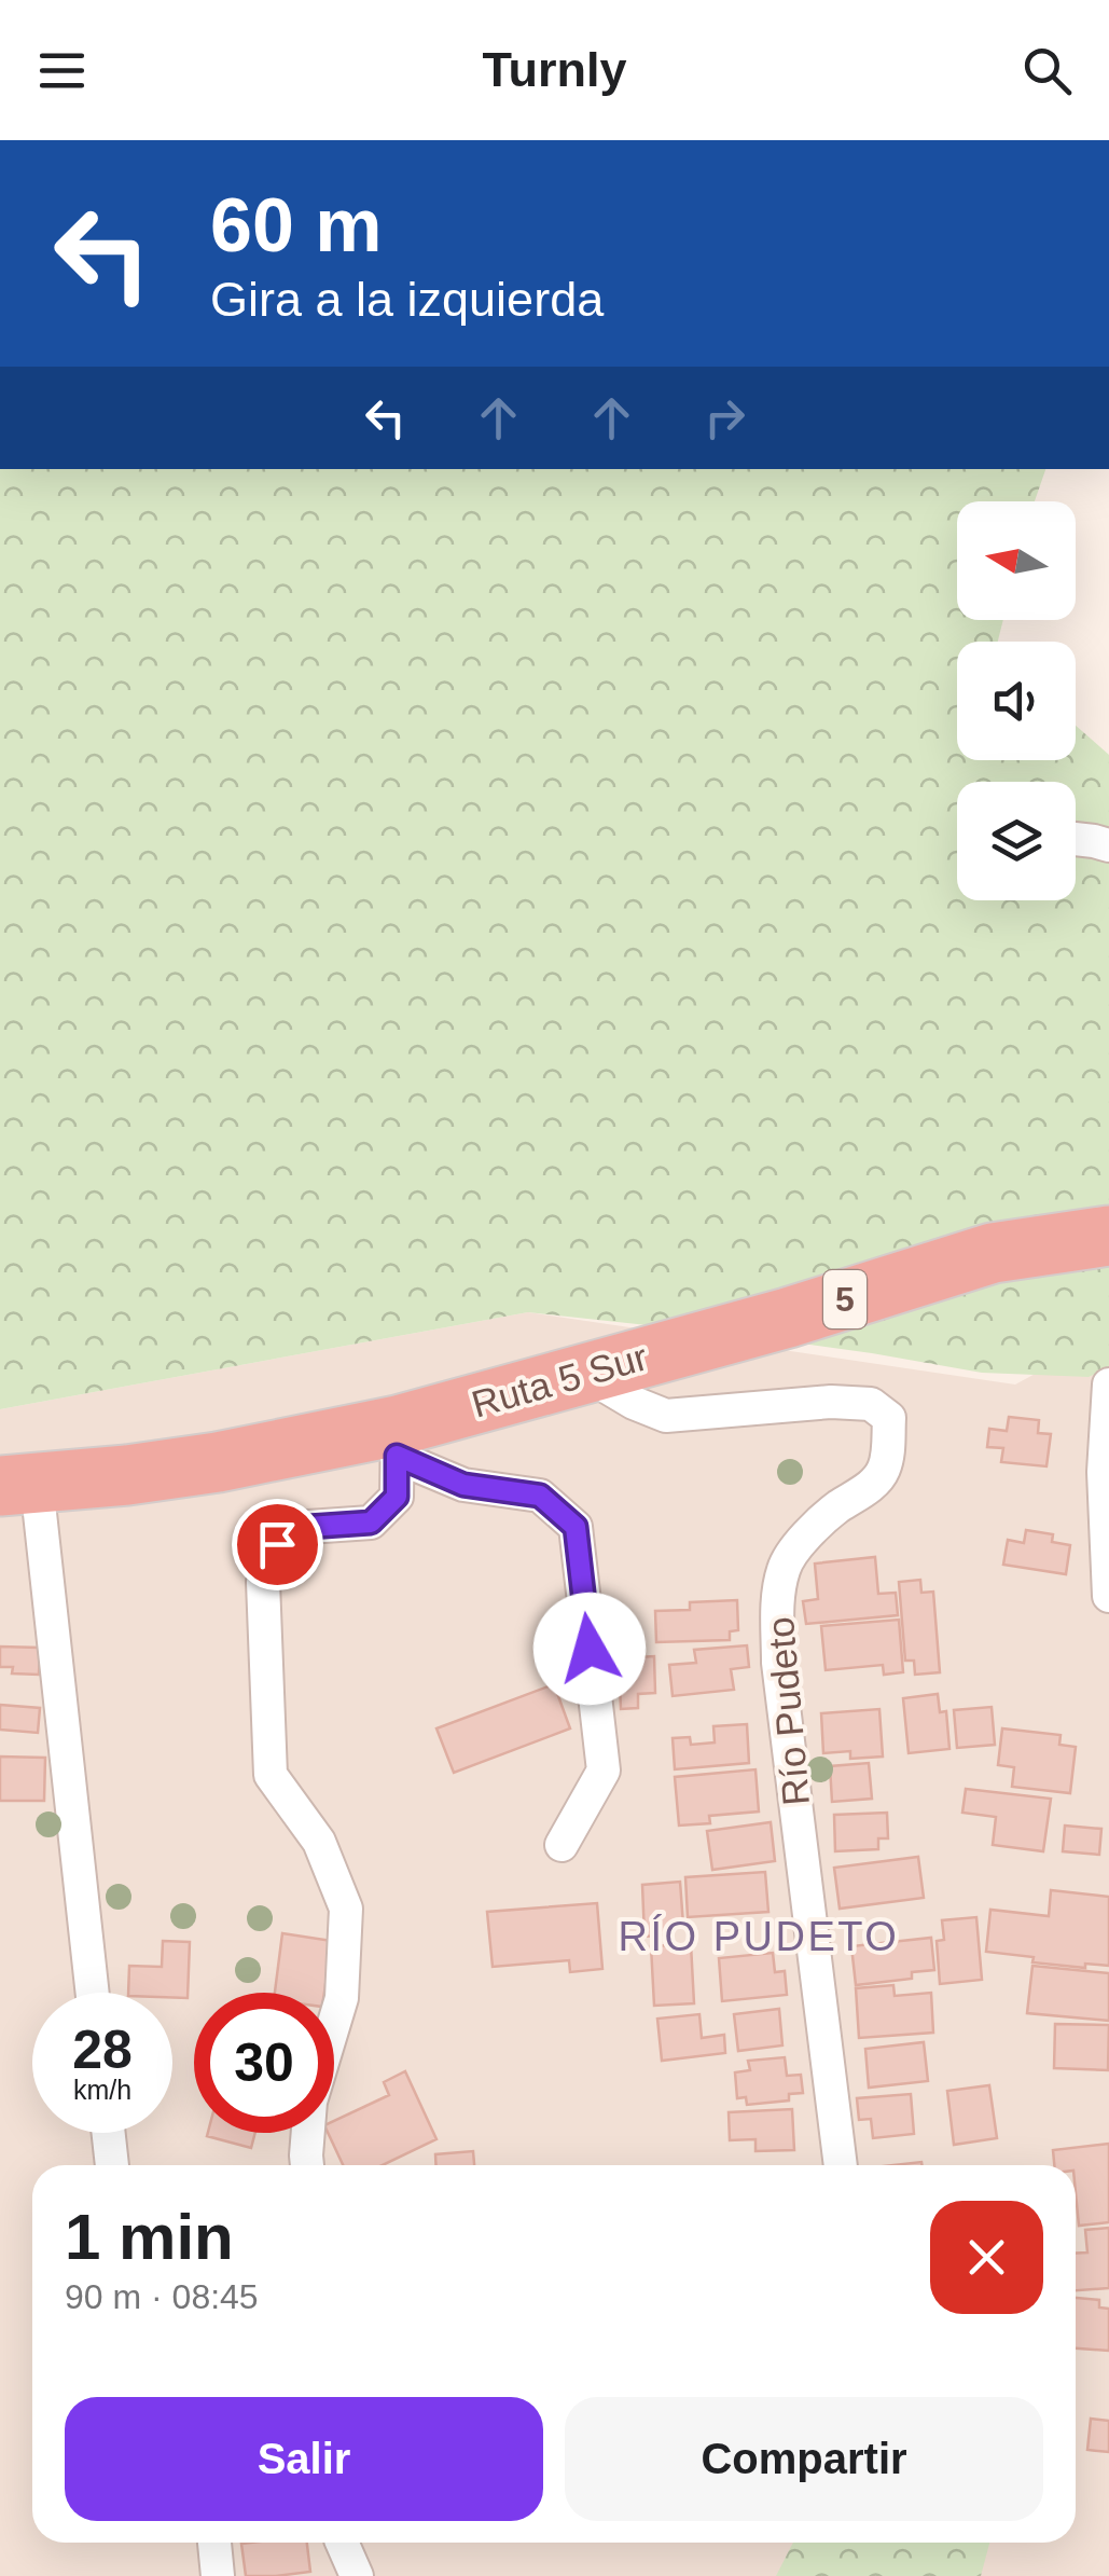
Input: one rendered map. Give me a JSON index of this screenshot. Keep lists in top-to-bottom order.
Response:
{
  "streets": {
    "highway": ["5", "Ruta 5 Sur"],
    "street": ["Río Pudeto"]
  },
  "crossings": [
    ["Ruta 5 Sur", "Río Pudeto"]
  ],
  "districts": ["RÍO PUDETO"],
  "north": "left",
  "page": {
    "header": "Turnly",
    "turn": ["60 m", "Gira a la izquierda"],
    "speed": "28 km/h",
    "limit": "30",
    "heading": ["1 min", "90 m · 08:45"],
    "buttons": ["Salir", "Compartir"]
  }
}
